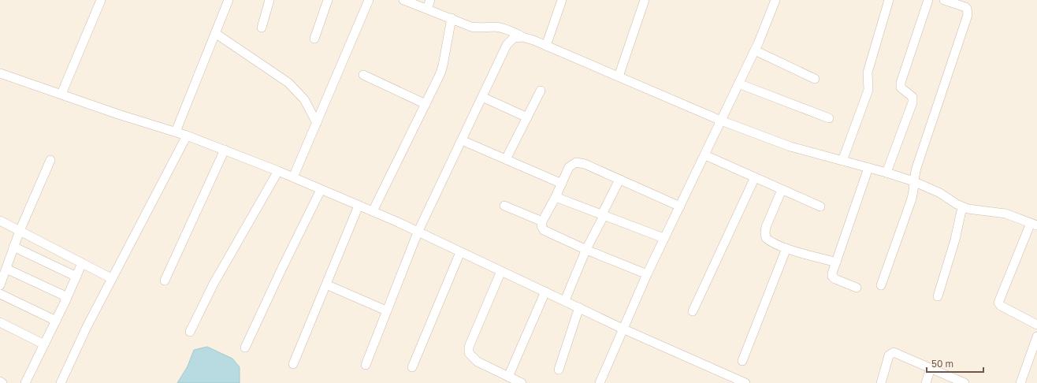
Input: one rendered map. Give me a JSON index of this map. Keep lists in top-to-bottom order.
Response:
{
  "scale_bar": "50 m"
}
